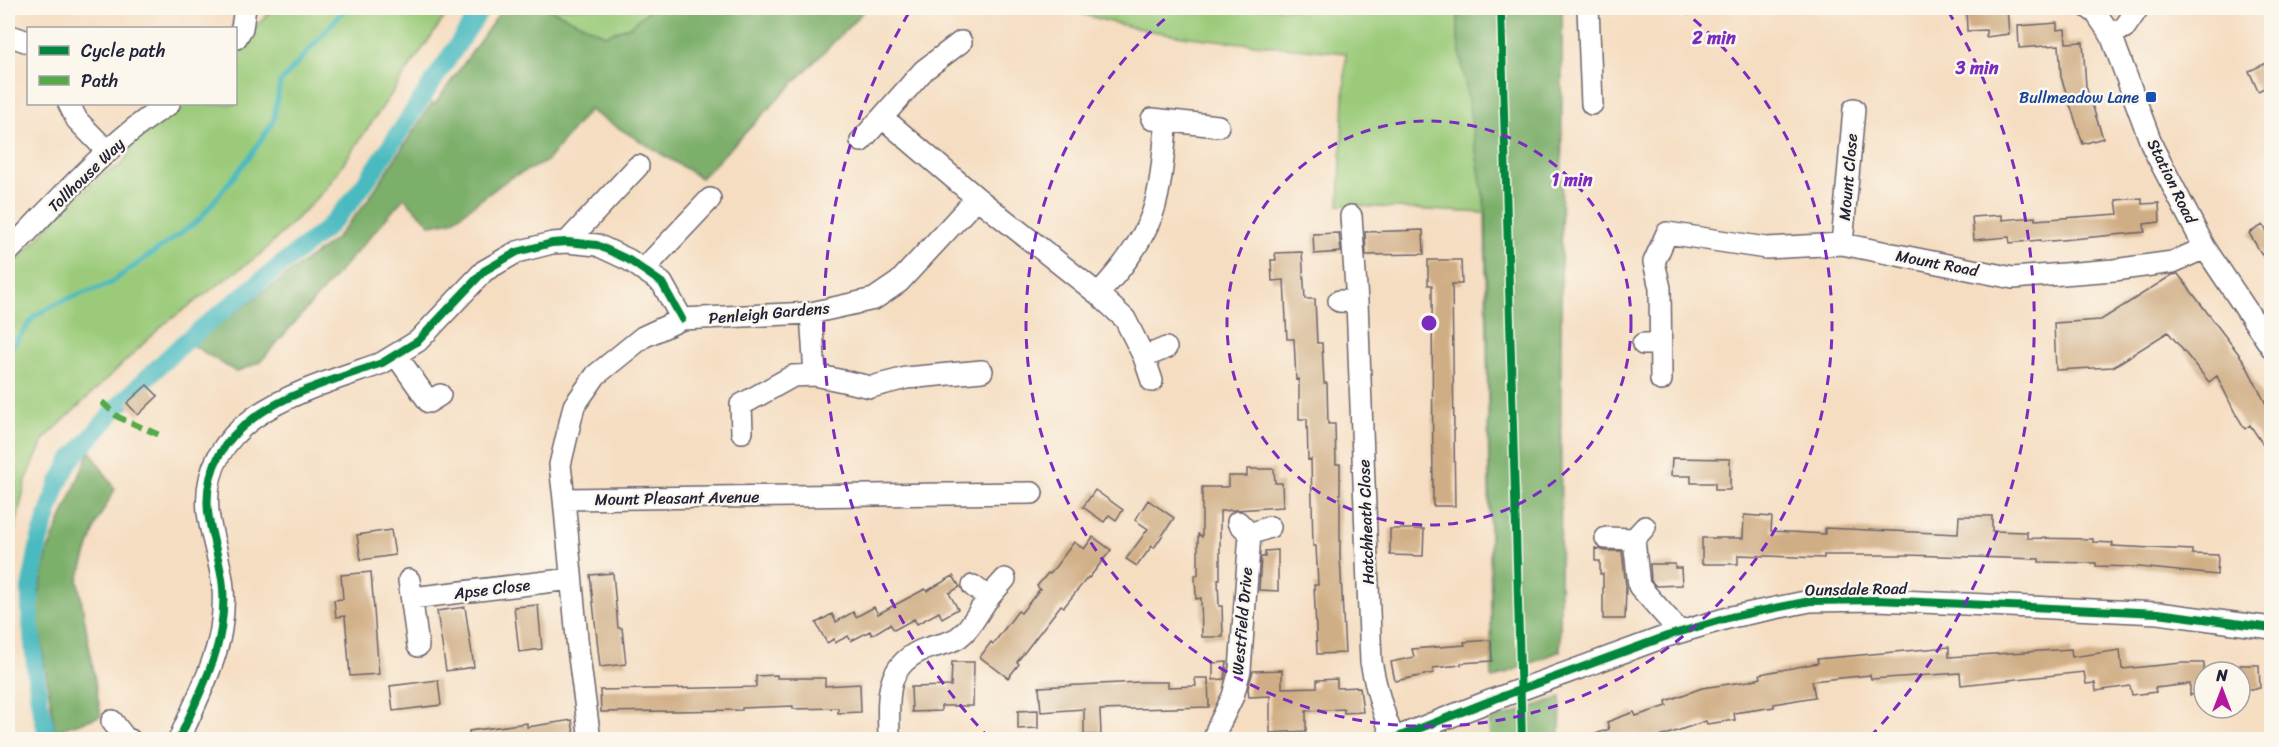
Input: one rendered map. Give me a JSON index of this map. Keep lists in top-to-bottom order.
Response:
{
  "streets": {
    "street": [
      "Tollhouse Way",
      "Mount Close",
      "Station Road",
      "Mount Road",
      "Penleigh Gardens",
      "Mount Pleasant Avenue",
      "Hatchheath Close",
      "Apse Close",
      "Ounsdale Road",
      "Westfield Drive"
    ]
  },
  "crossings": [
    ["Mount Close", "Mount Road"],
    ["Station Road", "Mount Road"],
    ["Penleigh Gardens", "Mount Pleasant Avenue"],
    ["Hatchheath Close", "Ounsdale Road"]
  ],
  "places": {
    "transit": ["Bullmeadow Lane"]
  },
  "legend": ["Cycle path", "Path"],
  "north": "top",
  "rings": ["2 min", "3 min", "1 min"]
}
